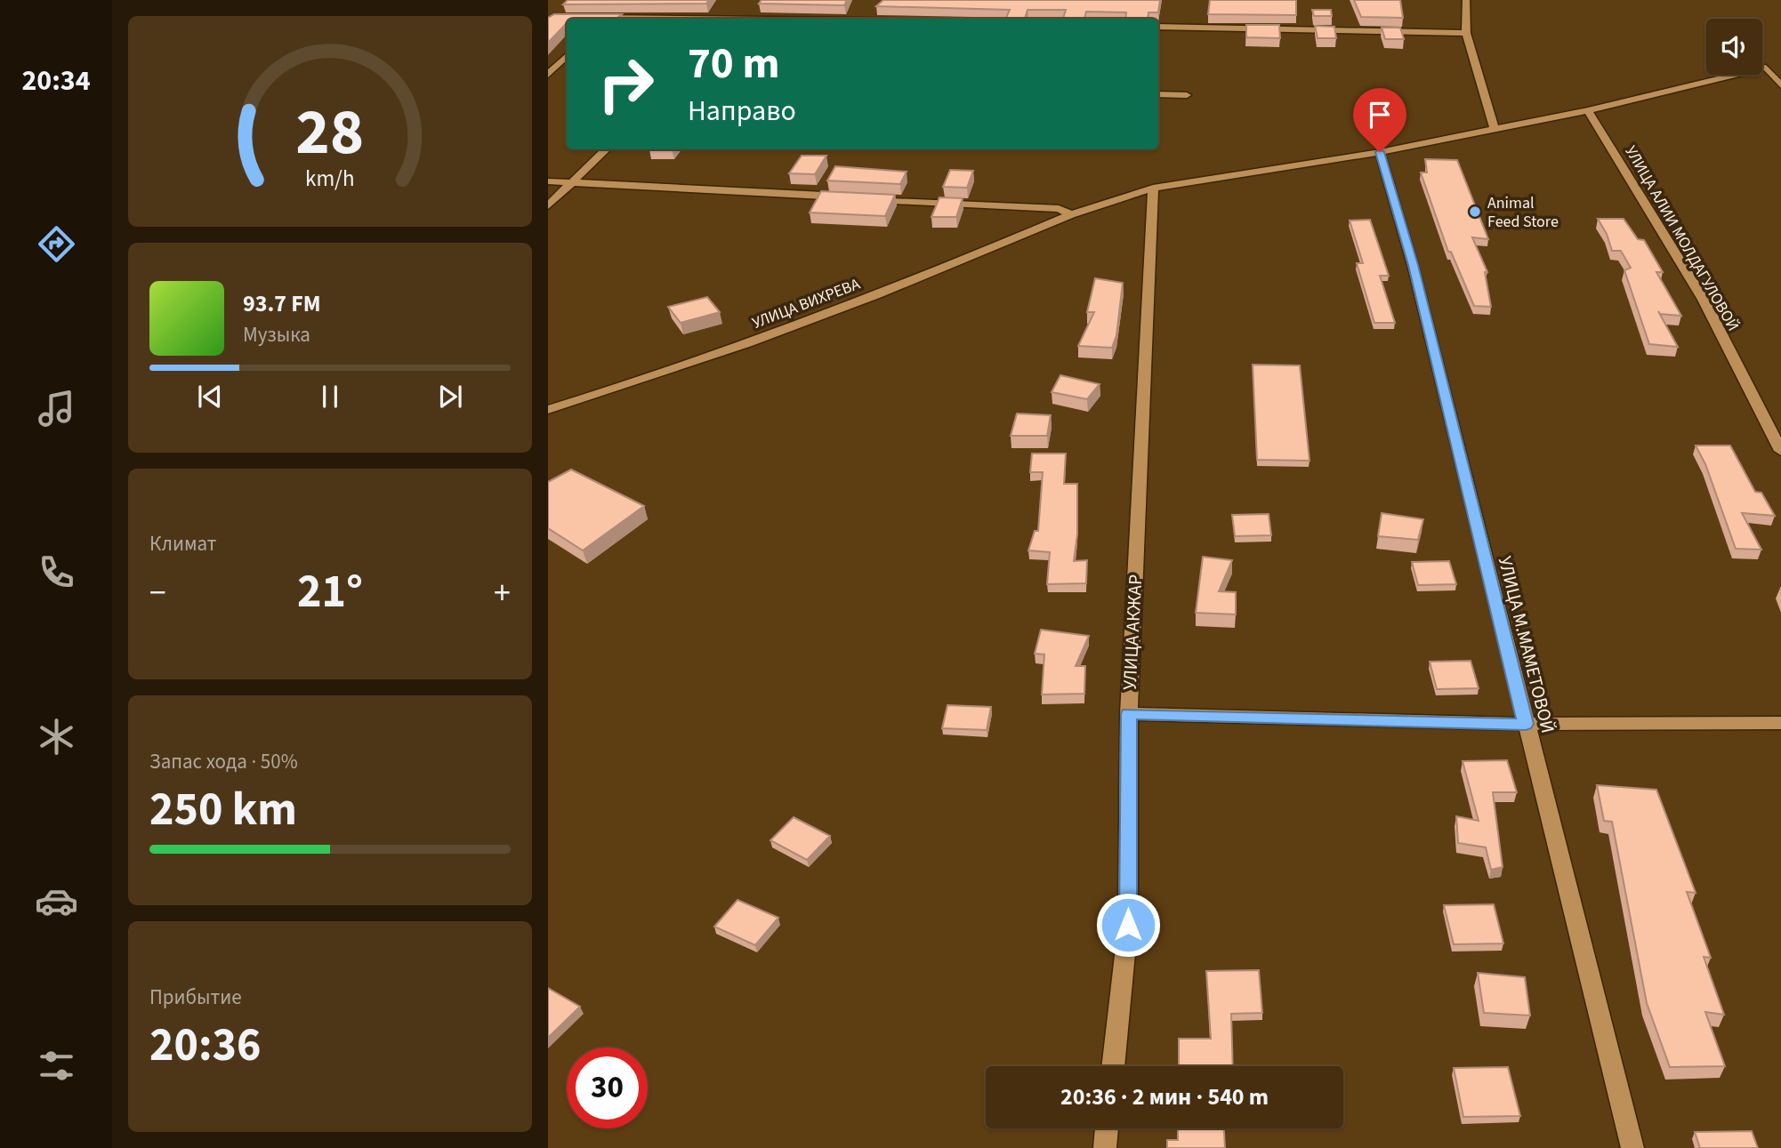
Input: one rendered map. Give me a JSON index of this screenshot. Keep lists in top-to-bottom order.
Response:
{
  "streets": {
    "street": [
      "УЛИЦА АЛИИ МОЛДАГУЛОВОЙ",
      "УЛИЦА ВИХРЕВА",
      "УЛИЦА АКЖАР",
      "УЛИЦА М.МАМЕТОВОЙ"
    ]
  },
  "crossings": [
    ["УЛИЦА АЛИИ МОЛДАГУЛОВОЙ", "УЛИЦА ВИХРЕВА"],
    ["УЛИЦА ВИХРЕВА", "УЛИЦА АКЖАР"],
    ["УЛИЦА ВИХРЕВА", "УЛИЦА М.МАМЕТОВОЙ"]
  ],
  "places": ["Animal Feed Store"],
  "page": {
    "tabs": "20:34",
    "turn": ["70 m", "Направо"],
    "song": ["93.7 FM", "Музыка"],
    "tile": [
      "Климат",
      ["Запас хода · 50%", "250 km"],
      ["Прибытие", "20:36"]
    ],
    "heat": ["−", "21°", "+"],
    "limit": "30",
    "trip": "20:36 · 2 мин · 540 m",
    "gauge": ["28", "km/h"]
  }
}
